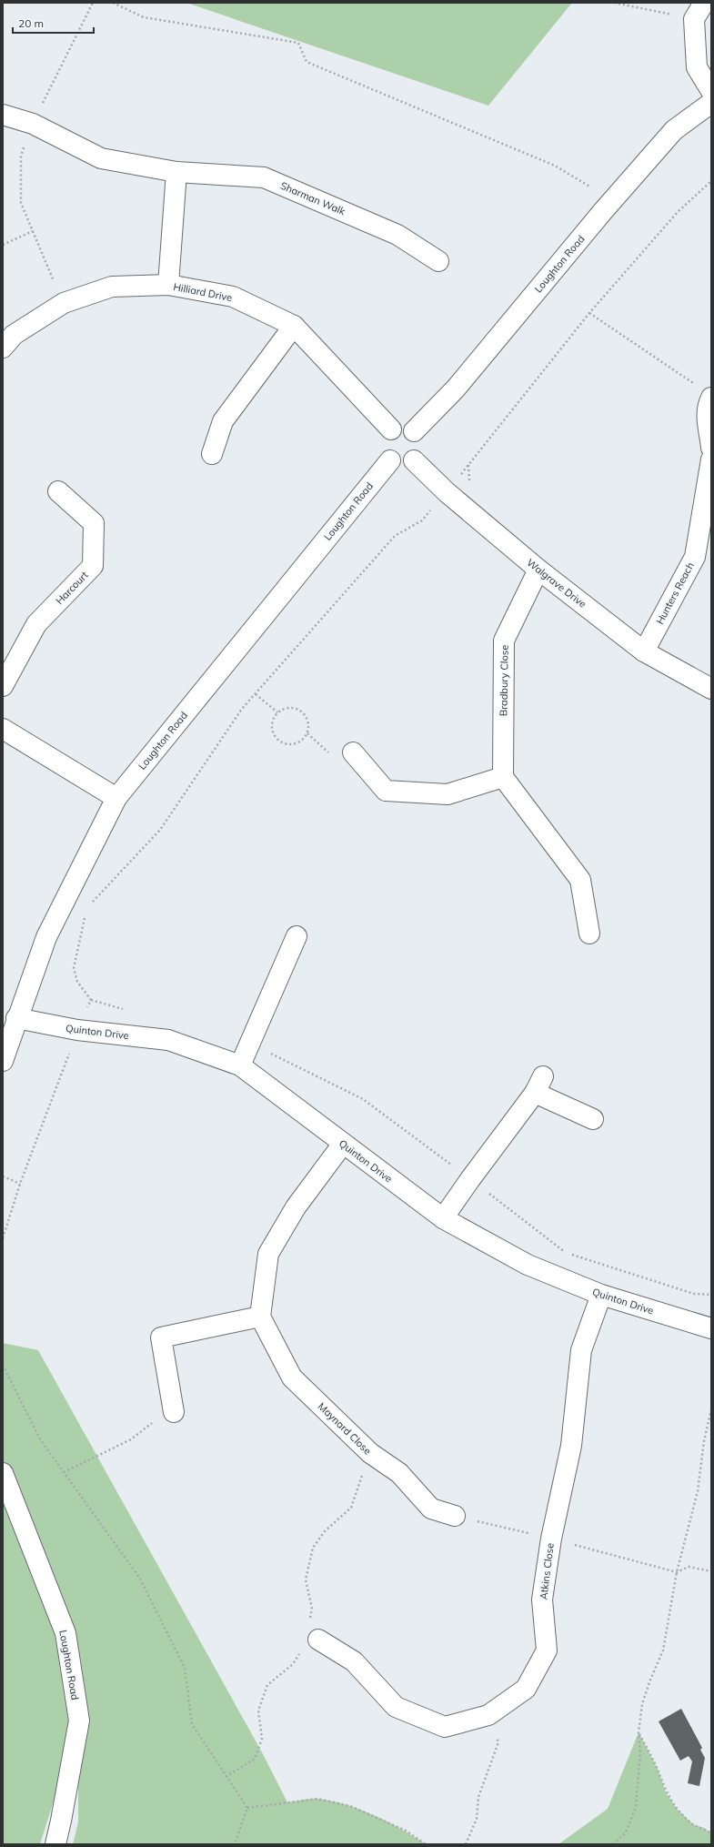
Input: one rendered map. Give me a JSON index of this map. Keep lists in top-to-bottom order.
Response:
{
  "streets": {
    "street": [
      "Sharman Walk",
      "Loughton Road",
      "Hilliard Drive",
      "Walgrave Drive",
      "Harcourt",
      "Hunters Reach",
      "Bradbury Close",
      "Quinton Drive",
      "Maynard Close",
      "Atkins Close"
    ]
  },
  "crossings": [
    ["Loughton Road", "Hilliard Drive"],
    ["Loughton Road", "Walgrave Drive"],
    ["Loughton Road", "Quinton Drive"],
    ["Hilliard Drive", "Walgrave Drive"],
    ["Walgrave Drive", "Hunters Reach"],
    ["Walgrave Drive", "Bradbury Close"],
    ["Quinton Drive", "Atkins Close"]
  ],
  "scale_bar": "20 m"
}
